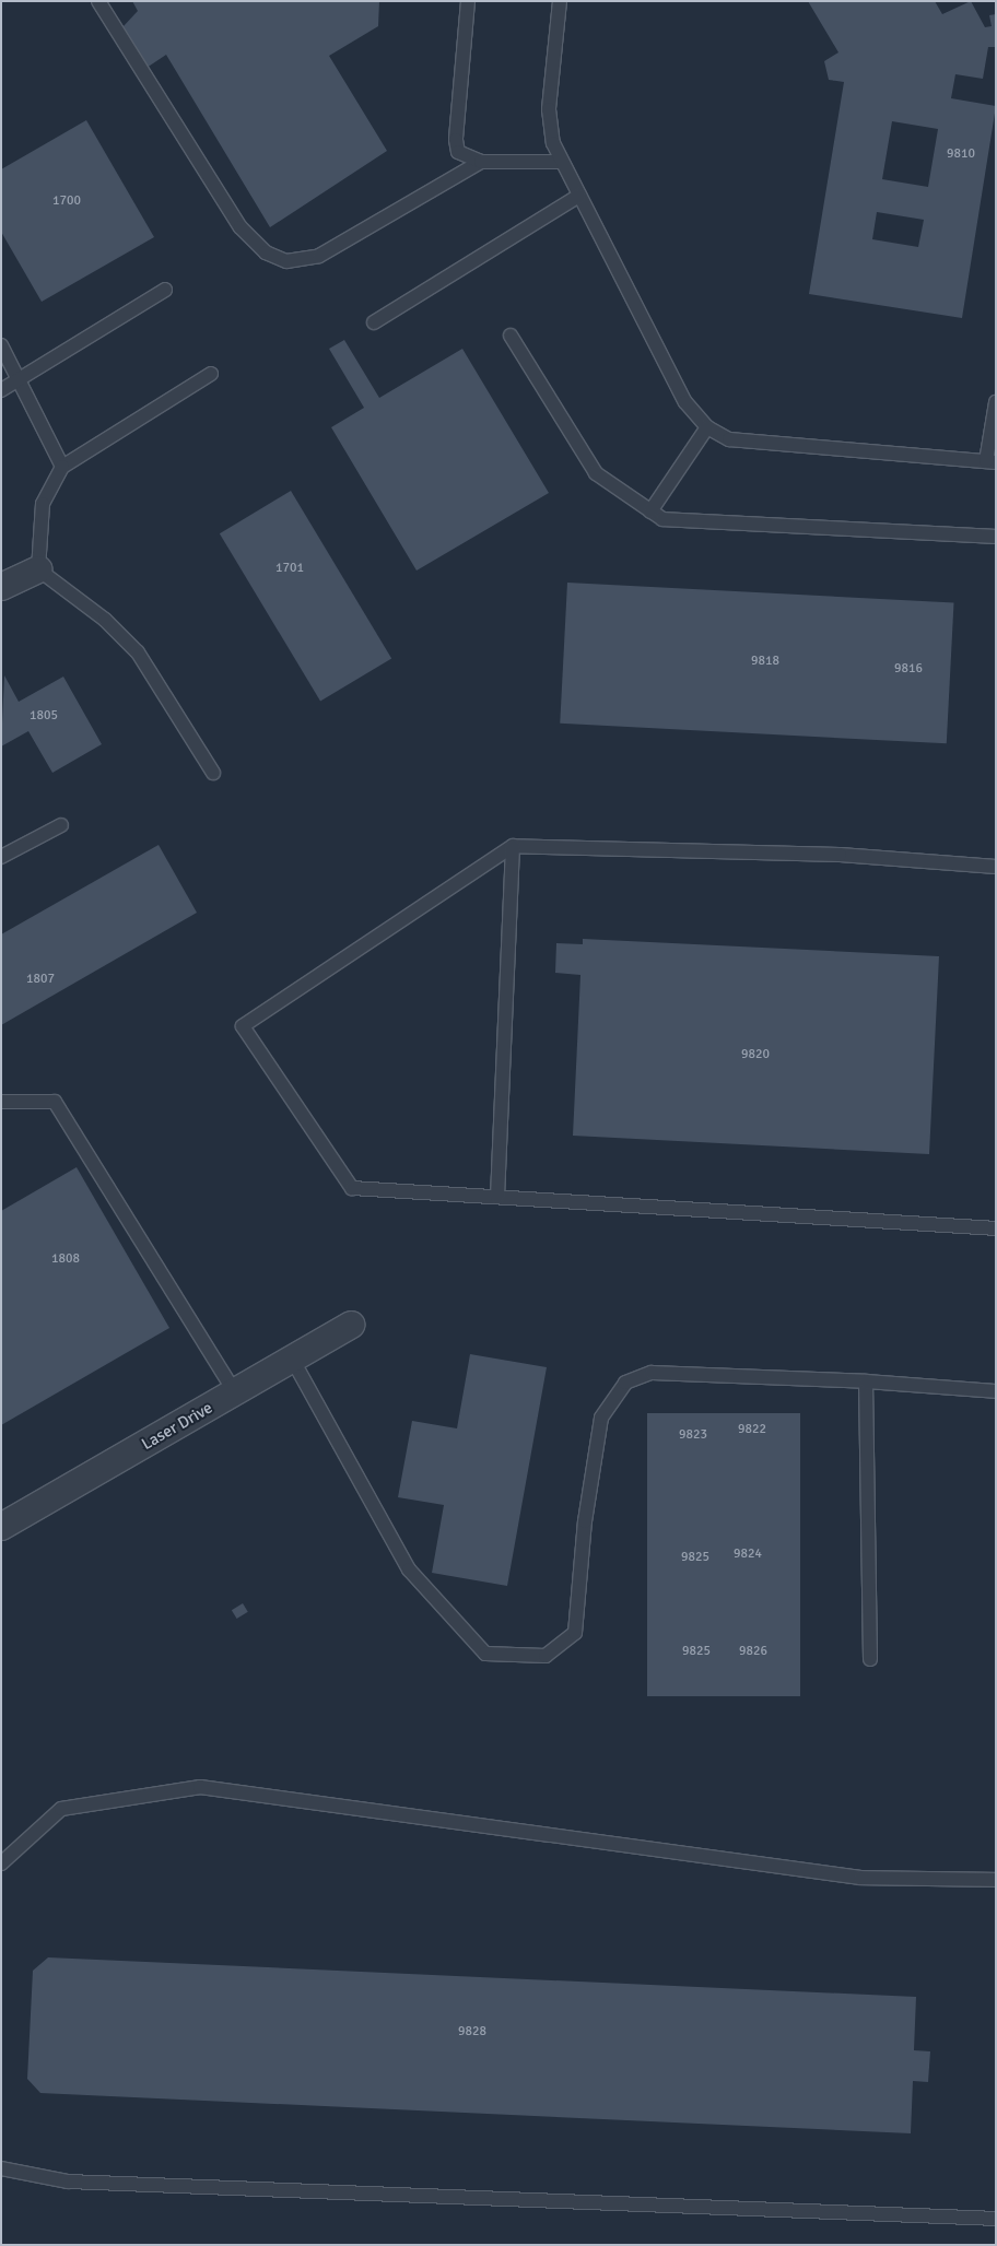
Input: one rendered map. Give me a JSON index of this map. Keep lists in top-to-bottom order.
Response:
{
  "streets": {
    "street": ["Laser Drive"]
  },
  "house_numbers": [
    "9810",
    "1700",
    "1701",
    "9818",
    "9816",
    "1805",
    "1807",
    "9820",
    "1808",
    "9822",
    "9823",
    "9824",
    "9825",
    "9825",
    "9826",
    "9828"
  ]
}
